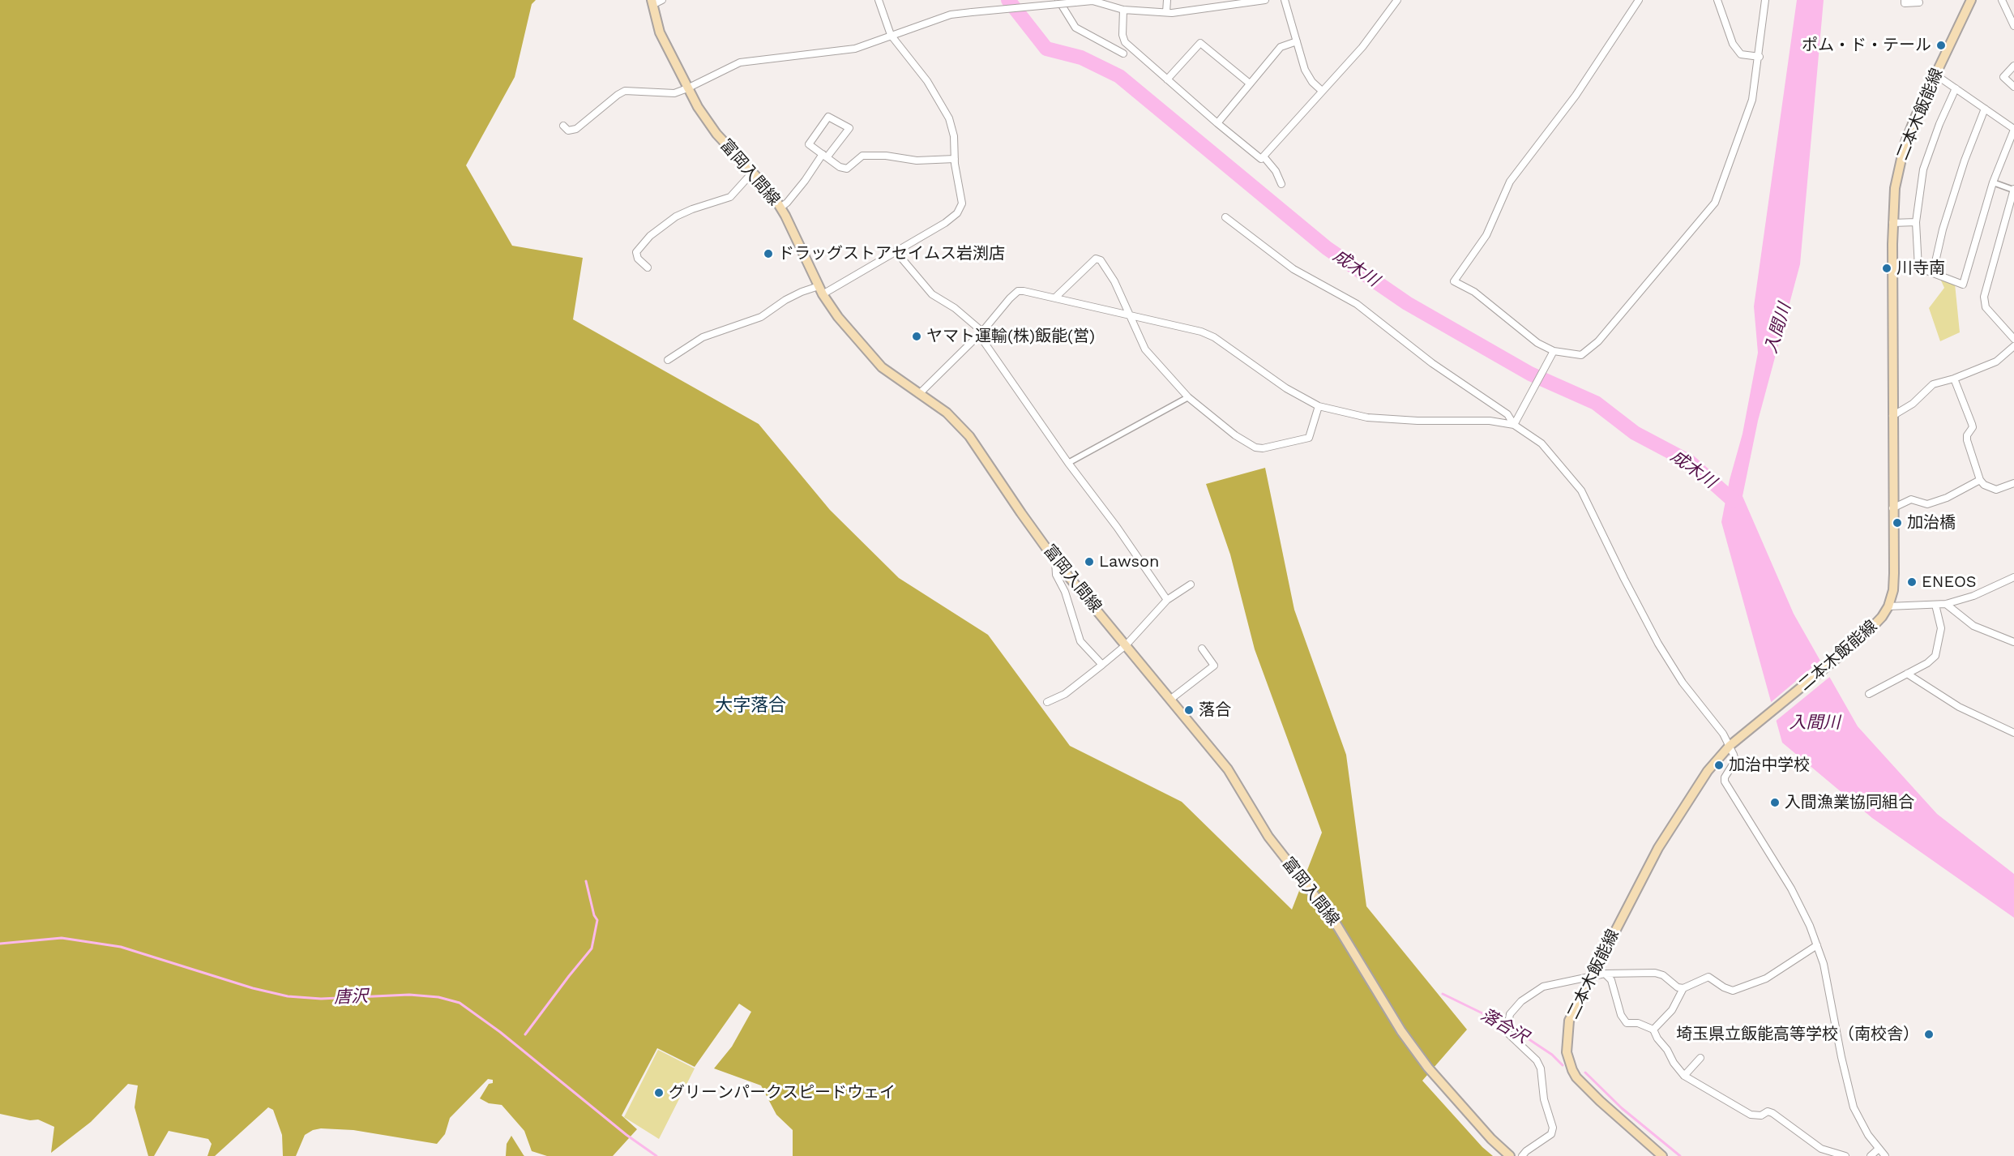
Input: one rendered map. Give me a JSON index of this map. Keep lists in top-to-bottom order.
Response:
{
  "streets": {
    "main road": ["二本木飯能線", "富岡入間線"]
  },
  "districts": ["大字落合"],
  "water": [
    "成木川",
    "入間川",
    "唐沢",
    "落合沢"
  ],
  "places": [
    "ポム・ド・テール",
    "ドラッグストアセイムス岩渕店",
    "川寺南",
    "ヤマト運輸(株)飯能(営)",
    "加治橋",
    "Lawson",
    "ENEOS",
    "落合",
    "加治中学校",
    "入間漁業協同組合",
    "埼玉県立飯能高等学校（南校舎）",
    "グリーンパークスピードウェイ"
  ]
}
